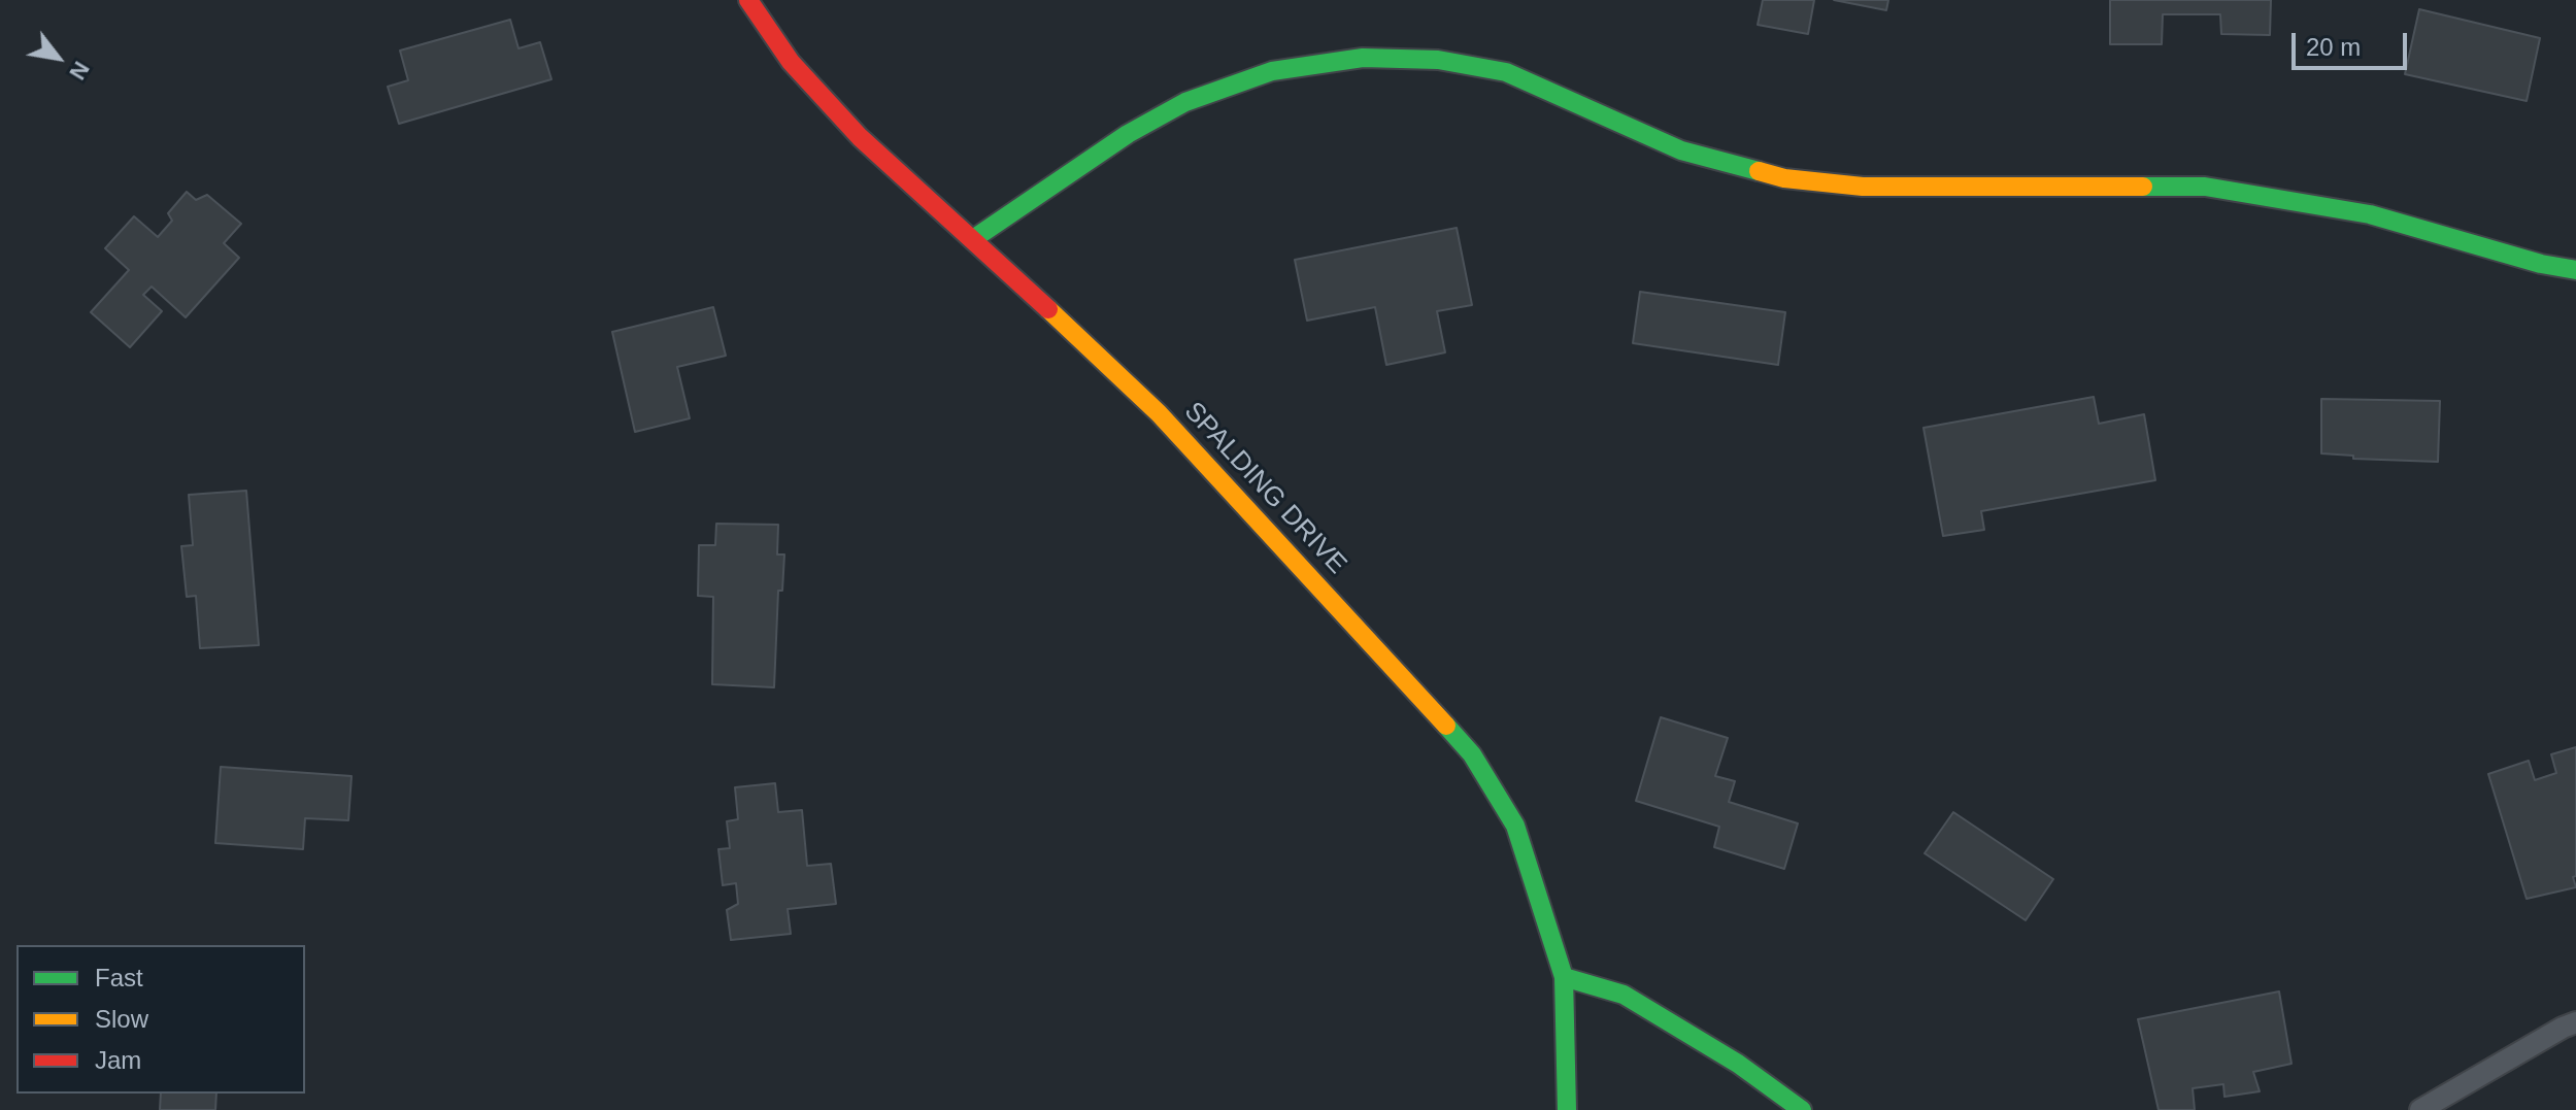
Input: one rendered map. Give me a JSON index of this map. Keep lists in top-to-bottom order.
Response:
{
  "streets": {
    "street": ["SPALDING DRIVE"]
  },
  "legend": ["Fast", "Slow", "Jam"],
  "scale_bar": "20 m",
  "north": "bottom right"
}
